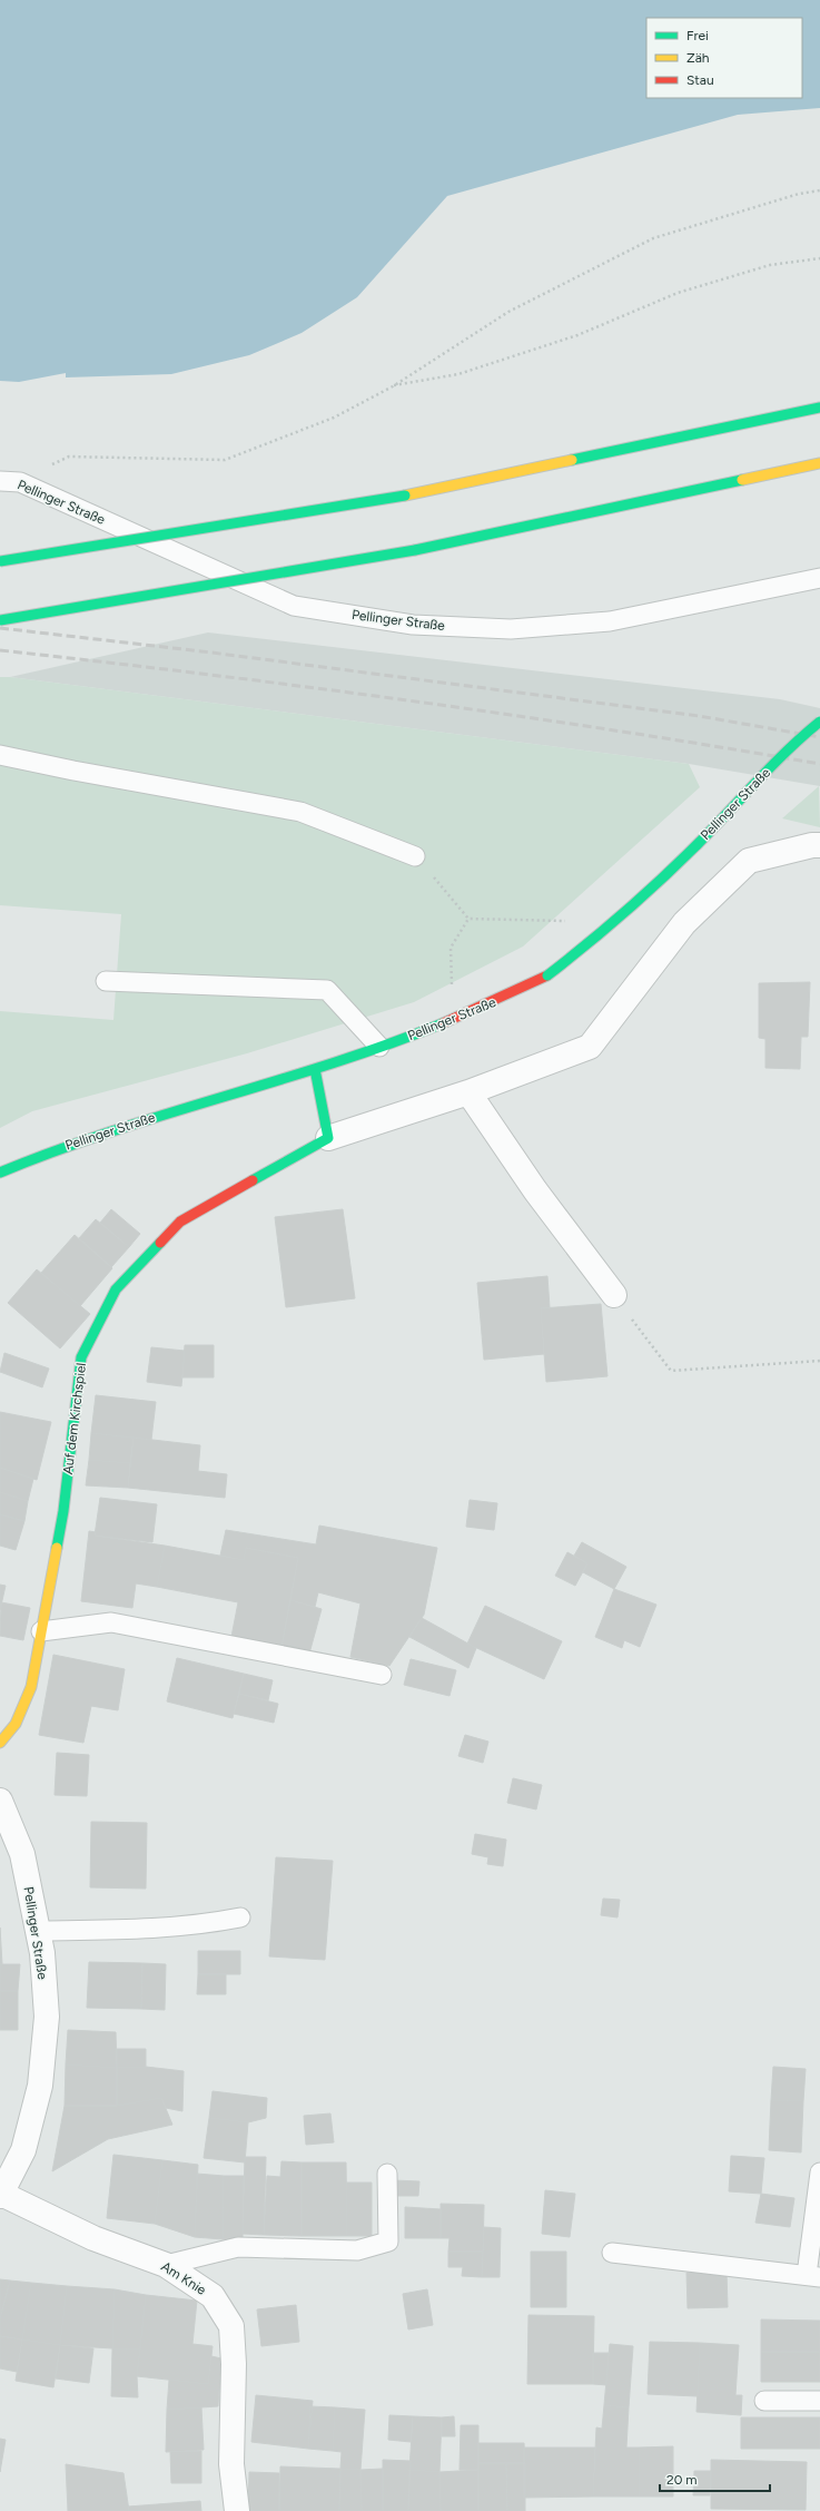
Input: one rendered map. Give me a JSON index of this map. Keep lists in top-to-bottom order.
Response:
{
  "streets": {
    "main road": ["Pellinger Straße", "Auf dem Kirchspiel"],
    "street": ["Am Knie"]
  },
  "crossings": [
    ["Pellinger Straße", "Am Knie"]
  ],
  "legend": ["Frei", "Zäh", "Stau"],
  "scale_bar": "20 m"
}
